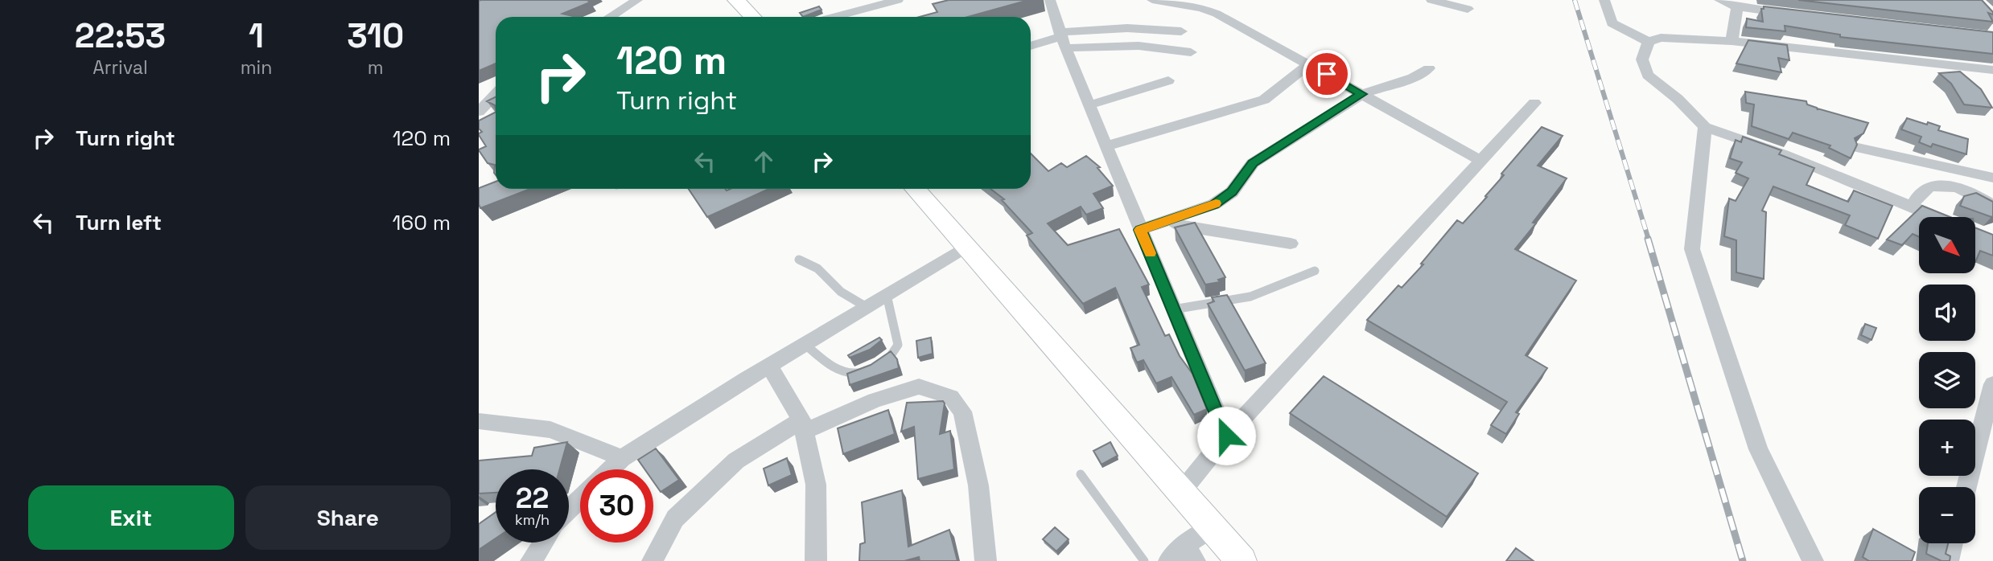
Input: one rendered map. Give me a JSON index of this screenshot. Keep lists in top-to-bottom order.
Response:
{
  "north": "bottom right",
  "page": {
    "eta": [
      "22:53",
      "Arrival",
      "1",
      "min",
      "310",
      "m"
    ],
    "turn": ["120 m", "Turn right"],
    "list": [
      {
        "name": "Turn right",
        "value": "120 m"
      },
      {
        "name": "Turn left",
        "value": "160 m"
      }
    ],
    "map_buttons": ["+", "−"],
    "speed": "22 km/h",
    "limit": "30",
    "buttons": ["Exit", "Share"]
  }
}
